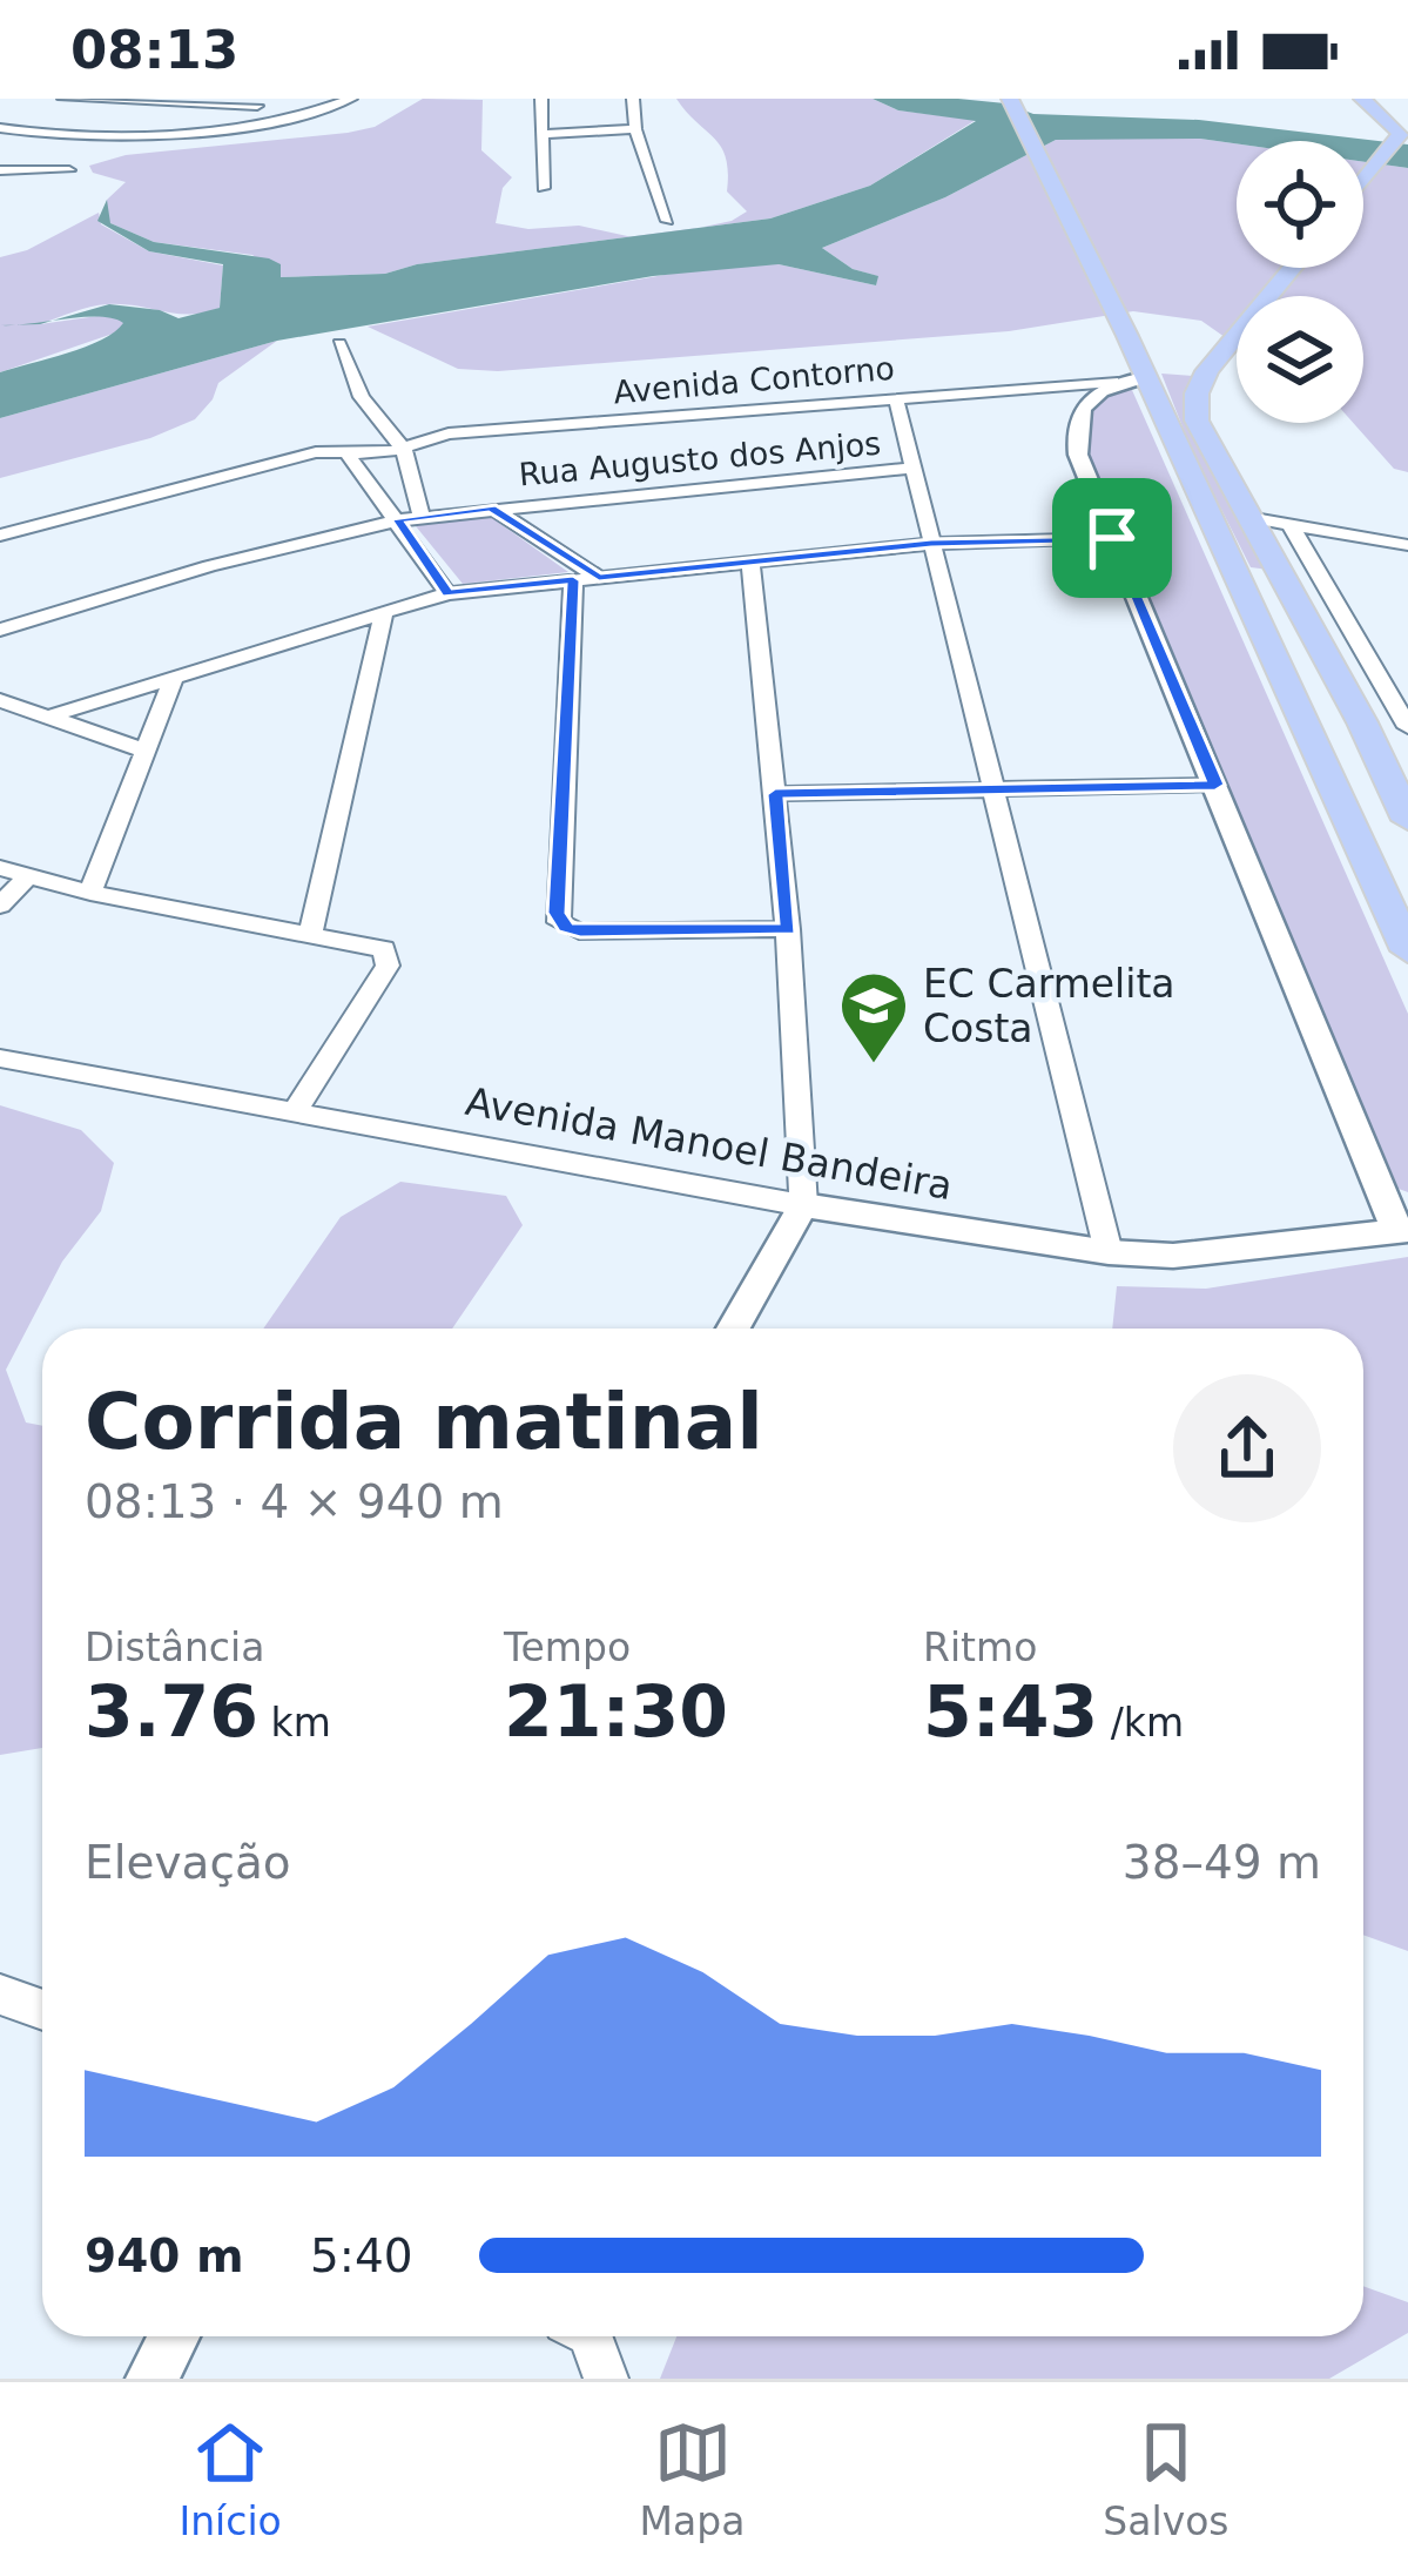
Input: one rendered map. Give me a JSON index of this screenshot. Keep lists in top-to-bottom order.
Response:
{
  "streets": {
    "street": ["Avenida Contorno", "Rua Augusto dos Anjos", "Avenida Manoel Bandeira"]
  },
  "places": {
    "school or university": ["EC Carmelita Costa"]
  },
  "page": {
    "status": "08:13",
    "heading": ["Corrida matinal", "08:13 · 4 × 940 m"],
    "stats": [
      ["Distância", "3.76 km"],
      ["Tempo", "21:30"],
      ["Ritmo", "5:43 /km"]
    ],
    "chart": ["Elevação", "38–49 m"],
    "list": [
      {
        "name": "940 m",
        "note": "5:40"
      }
    ],
    "tabs": ["Início", "Mapa", "Salvos"]
  }
}
